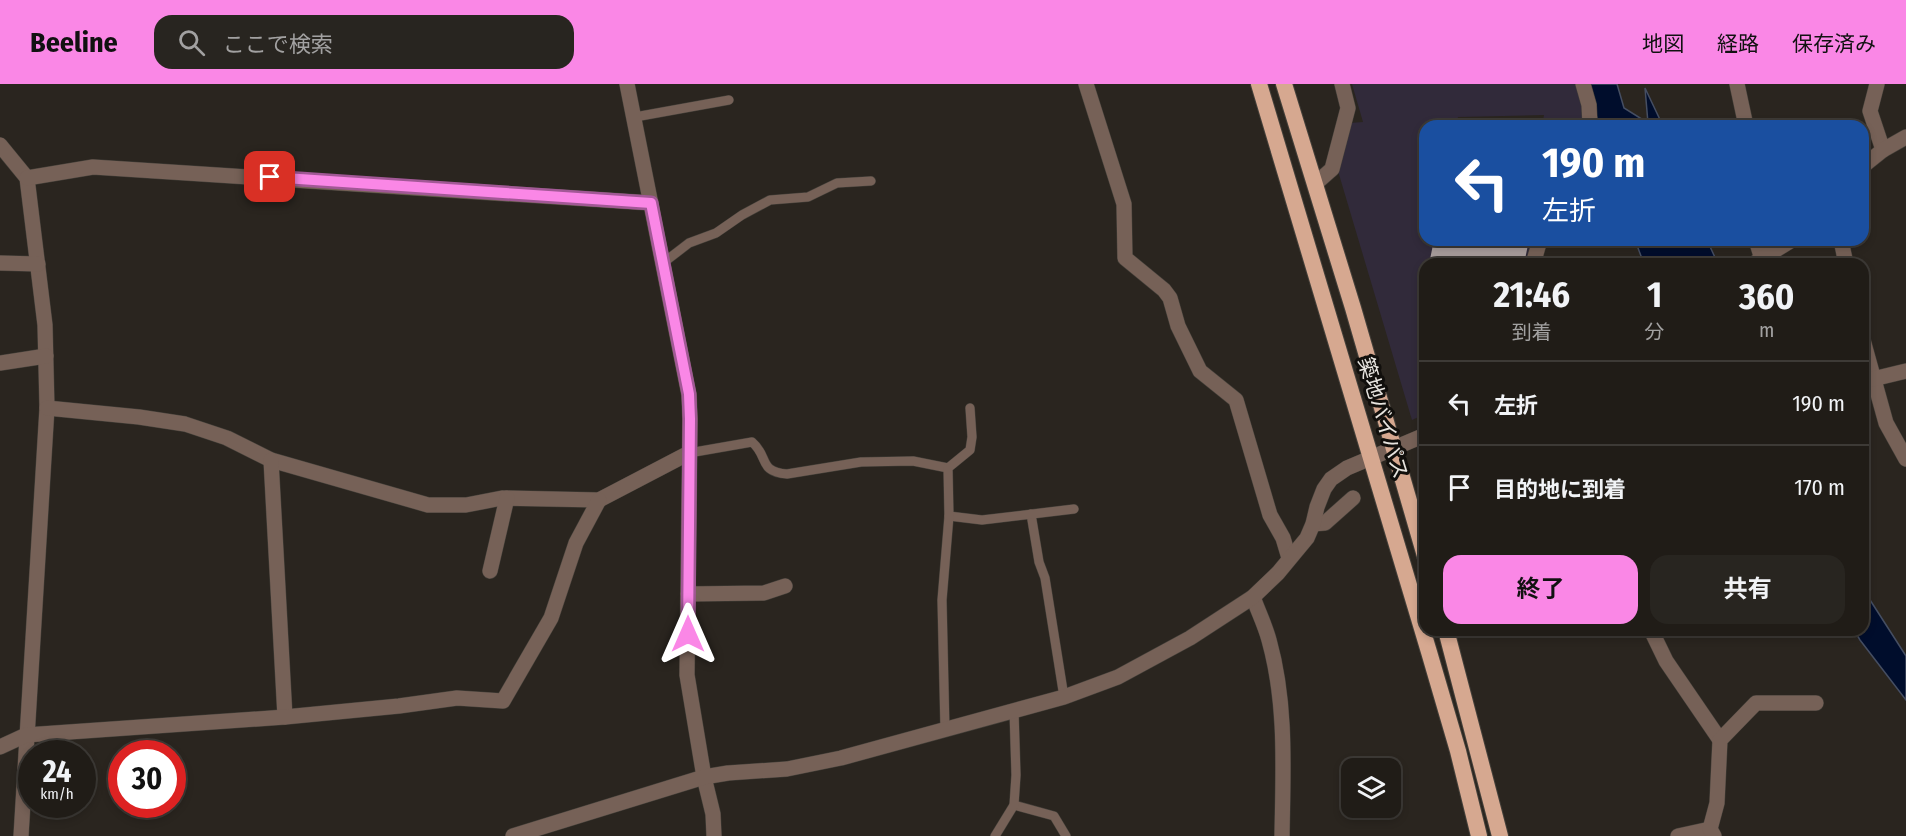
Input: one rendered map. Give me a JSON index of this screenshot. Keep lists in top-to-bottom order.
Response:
{
  "streets": {
    "highway": ["築地バイパス"]
  },
  "page": {
    "header": "Beeline",
    "search": "ここで検索",
    "nav": ["地図", "経路", "保存済み"],
    "turn": ["190 m", "左折"],
    "eta": [
      "21:46",
      "到着",
      "1",
      "分",
      "360",
      "m"
    ],
    "list": [
      {
        "name": "左折",
        "value": "190 m"
      },
      {
        "name": "目的地に到着",
        "value": "170 m"
      }
    ],
    "buttons": ["終了", "共有"],
    "speed": "24 km/h",
    "limit": "30"
  }
}
